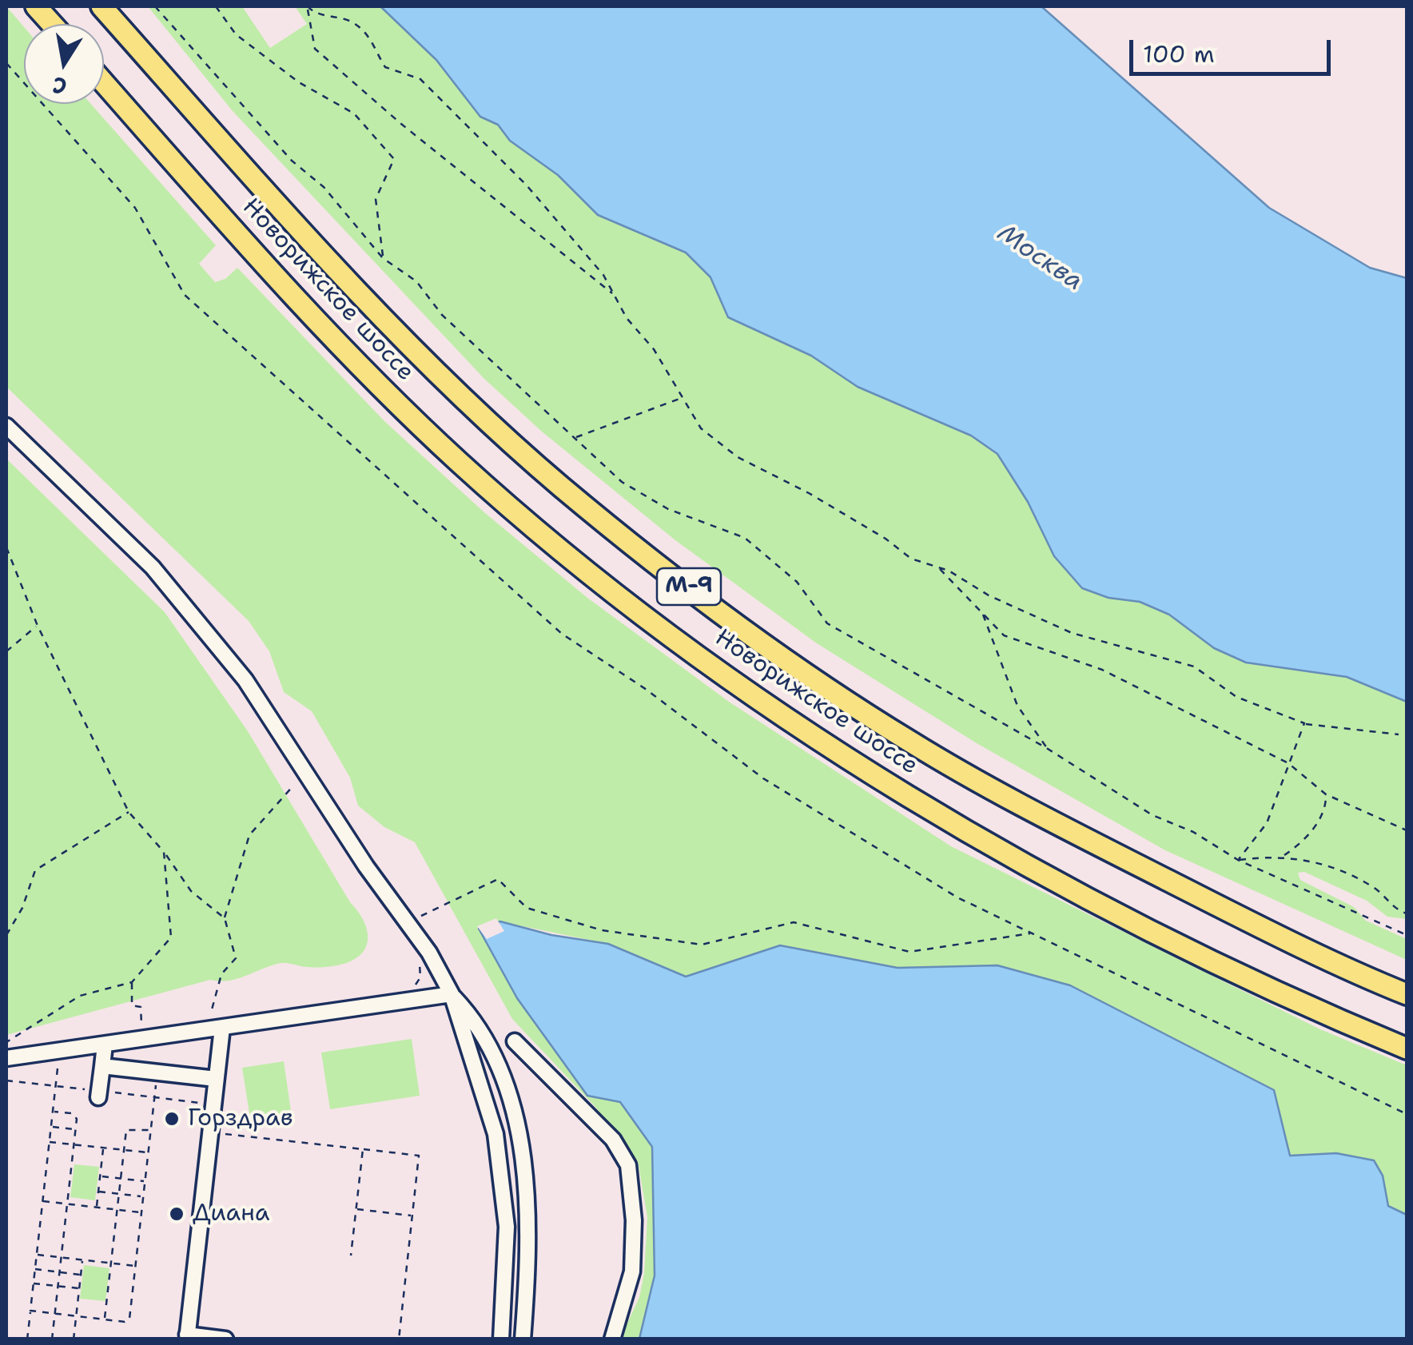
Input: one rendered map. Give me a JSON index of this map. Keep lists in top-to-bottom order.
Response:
{
  "streets": {
    "highway": ["Новорижское шоссе", "М-9"]
  },
  "water": ["Москва"],
  "places": ["Горздрав", "Диана"],
  "scale_bar": "100 m",
  "north": "bottom"
}
